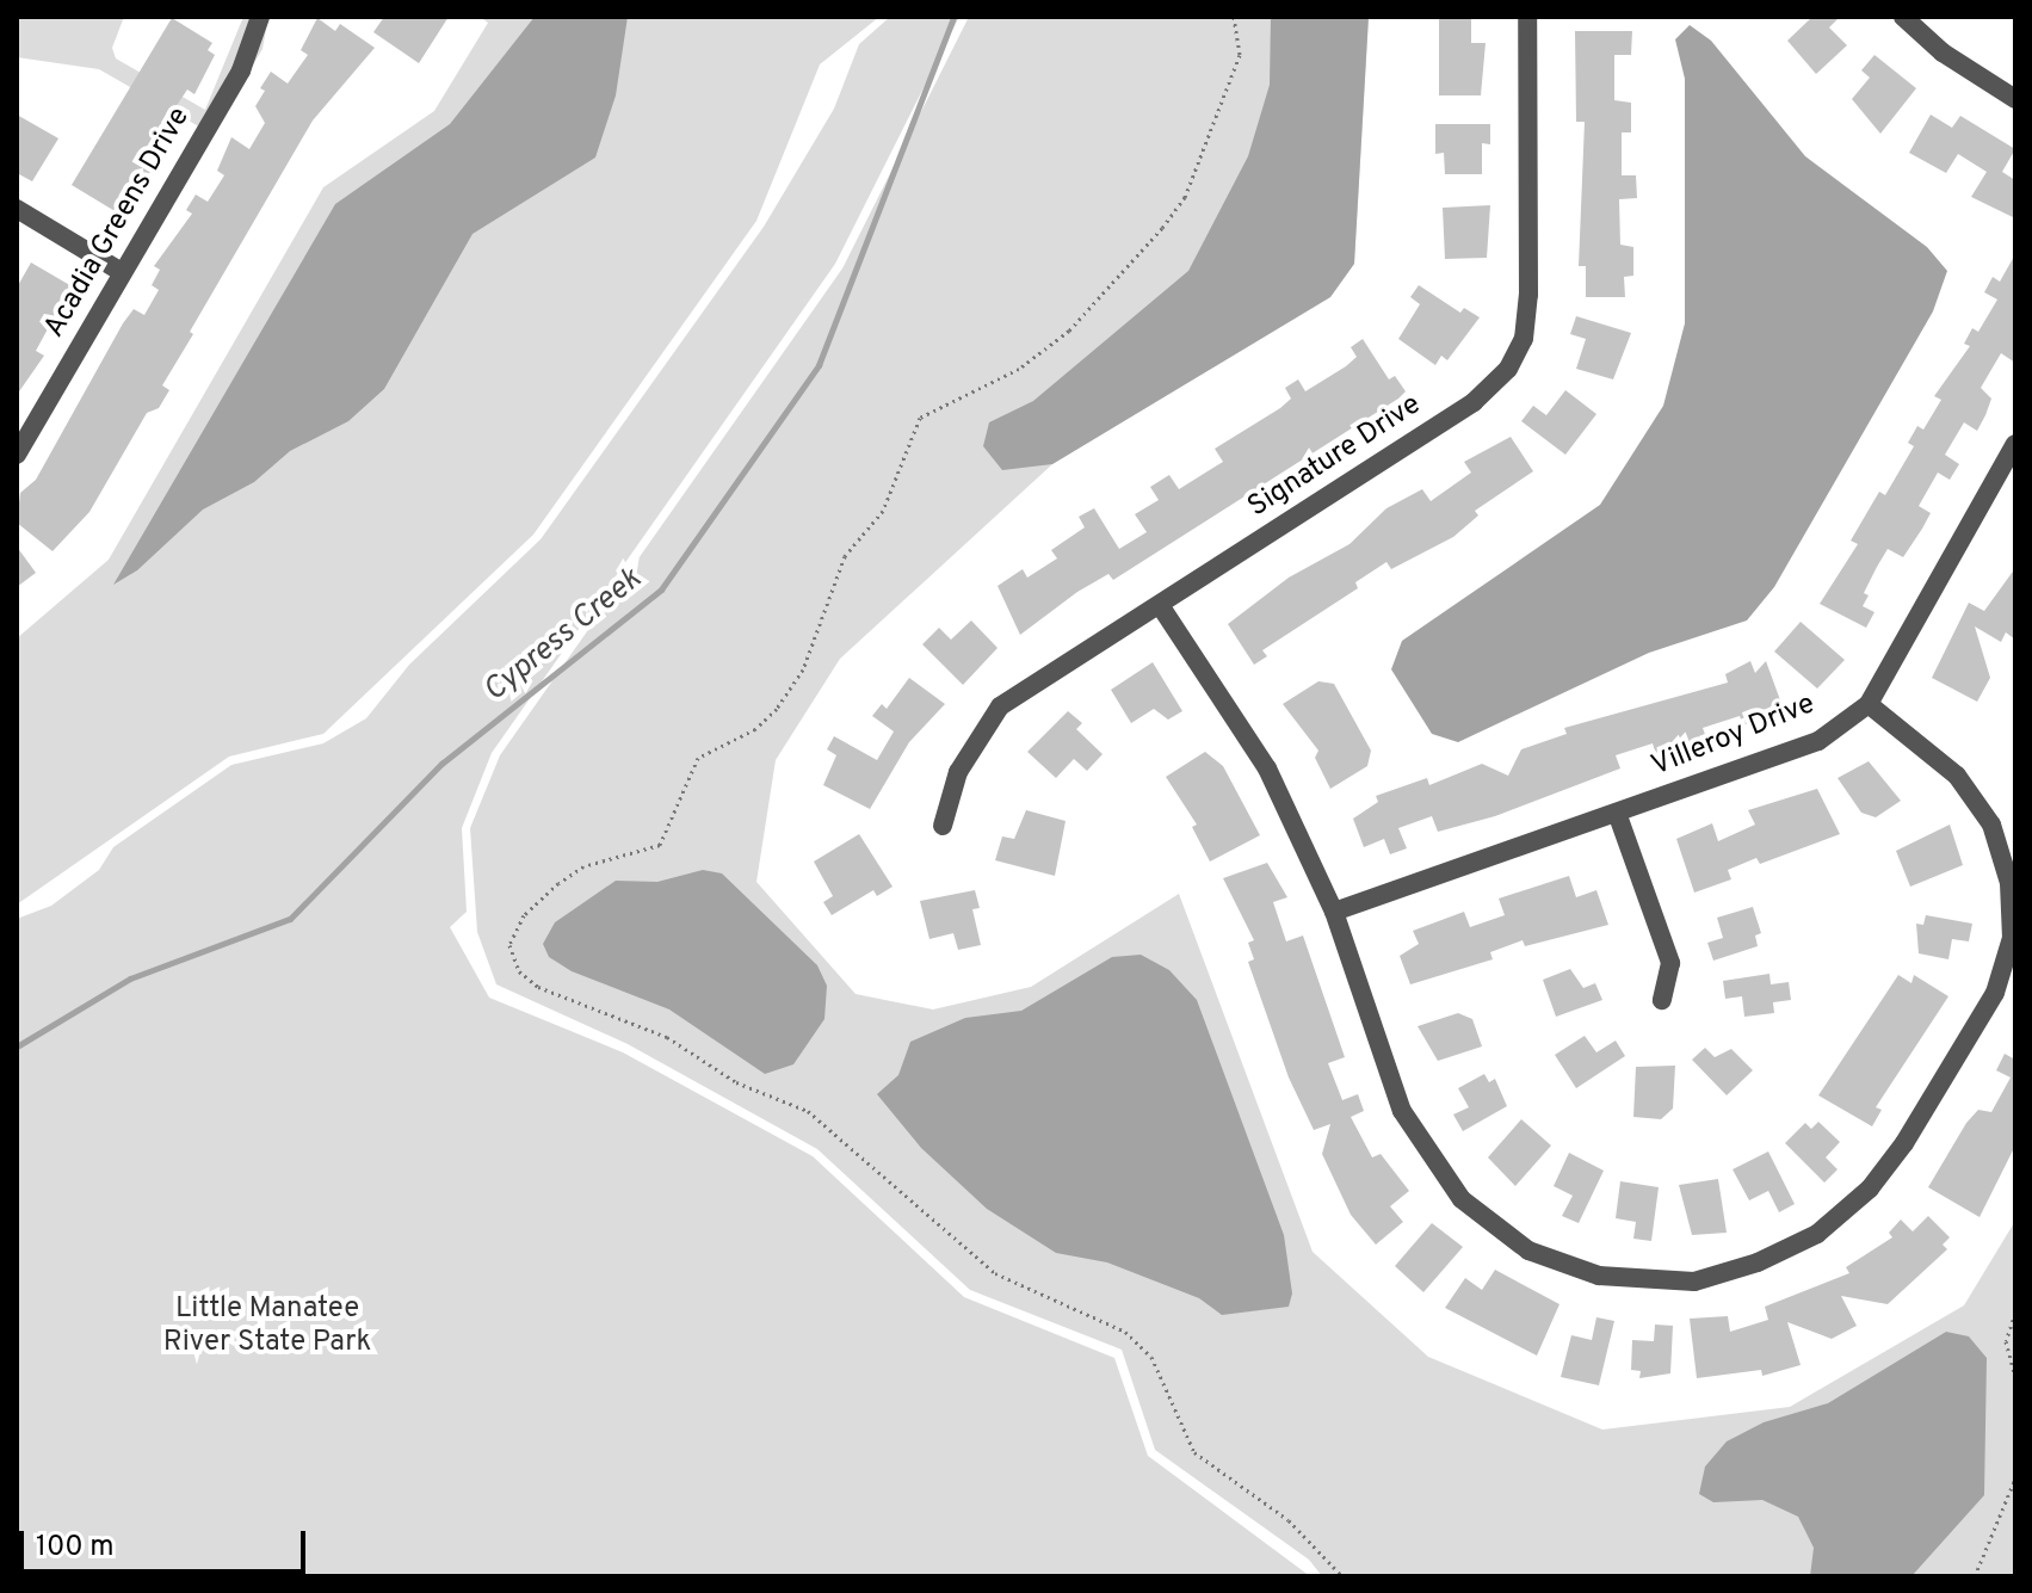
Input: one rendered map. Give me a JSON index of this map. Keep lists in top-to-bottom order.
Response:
{
  "streets": {
    "street": ["Acadia Greens Drive", "Signature Drive", "Villeroy Drive"]
  },
  "water": ["Cypress Creek"],
  "parks": ["Little Manatee River State Park"],
  "scale_bar": "100 m"
}
